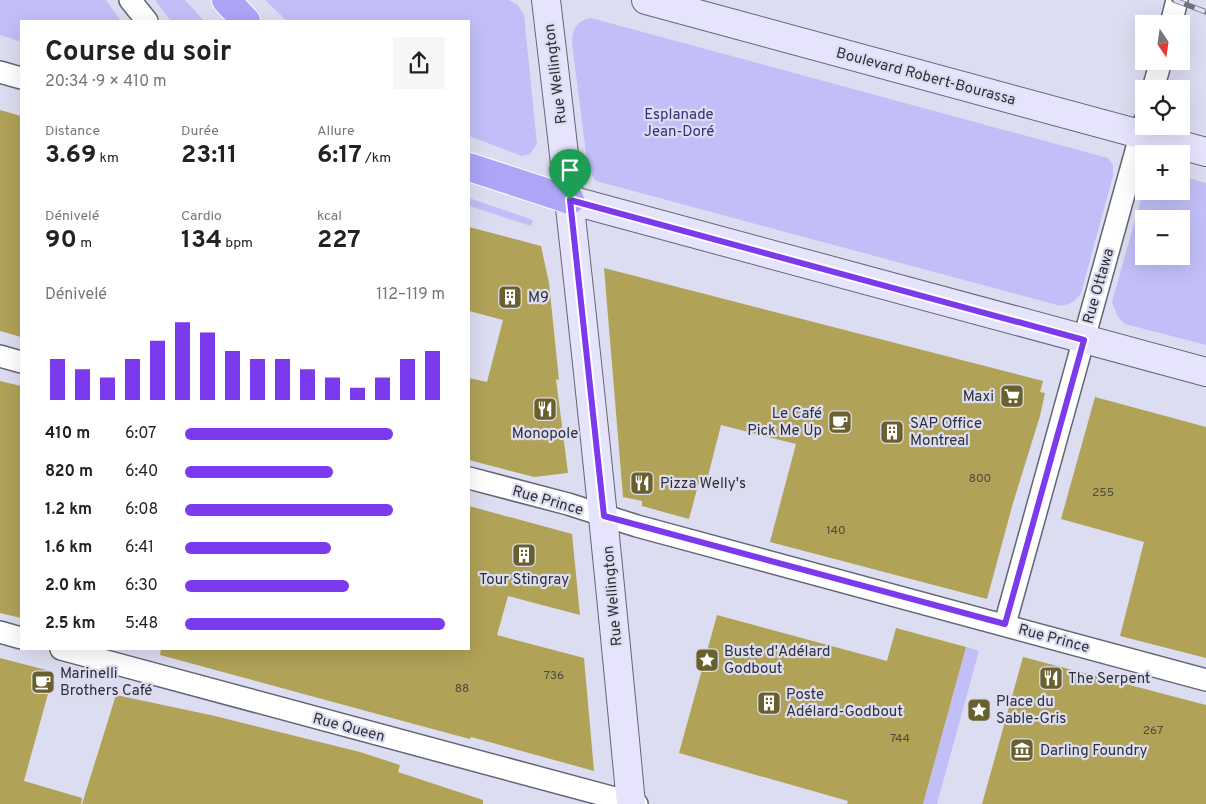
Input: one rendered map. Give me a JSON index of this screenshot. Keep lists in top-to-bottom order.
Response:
{
  "streets": {
    "main road": ["Rue Wellington", "Boulevard Robert-Bourassa"],
    "street": ["Rue Ottawa", "Rue Prince", "Rue Queen"]
  },
  "crossings": [
    ["Rue Wellington", "Rue Prince"],
    ["Rue Wellington", "Rue Queen"],
    ["Rue Ottawa", "Rue Prince"]
  ],
  "parks": ["Esplanade Jean-Doré"],
  "places": {
    "building": [
      "M9",
      "SAP Office Montreal",
      "Tour Stingray",
      "Poste Adélard-Godbout"
    ],
    "supermarket": ["Maxi"],
    "restaurant": ["Monopole", "Pizza Welly's", "The Serpent"],
    "cafe": ["Le Café Pick Me Up", "Marinelli Brothers Café"],
    "place": ["Buste d'Adélard Godbout", "Place du Sable-Gris"],
    "museum": ["Darling Foundry"]
  },
  "house_numbers": [
    "800",
    "255",
    "140",
    "736",
    "88",
    "267",
    "744"
  ],
  "north": "bottom",
  "page": {
    "map_buttons": ["+", "−"],
    "heading": ["Course du soir", "20:34 · 9 × 410 m"],
    "stats": [
      ["Distance", "3.69 km"],
      ["Durée", "23:11"],
      ["Allure", "6:17 /km"],
      ["Dénivelé", "90 m"],
      ["Cardio", "134 bpm"],
      ["kcal", "227"]
    ],
    "chart": ["Dénivelé", "112–119 m"],
    "list": [
      {
        "name": "410 m",
        "note": "6:07"
      },
      {
        "name": "820 m",
        "note": "6:40"
      },
      {
        "name": "1.2 km",
        "note": "6:08"
      },
      {
        "name": "1.6 km",
        "note": "6:41"
      },
      {
        "name": "2.0 km",
        "note": "6:30"
      },
      {
        "name": "2.5 km",
        "note": "5:48"
      }
    ]
  }
}
